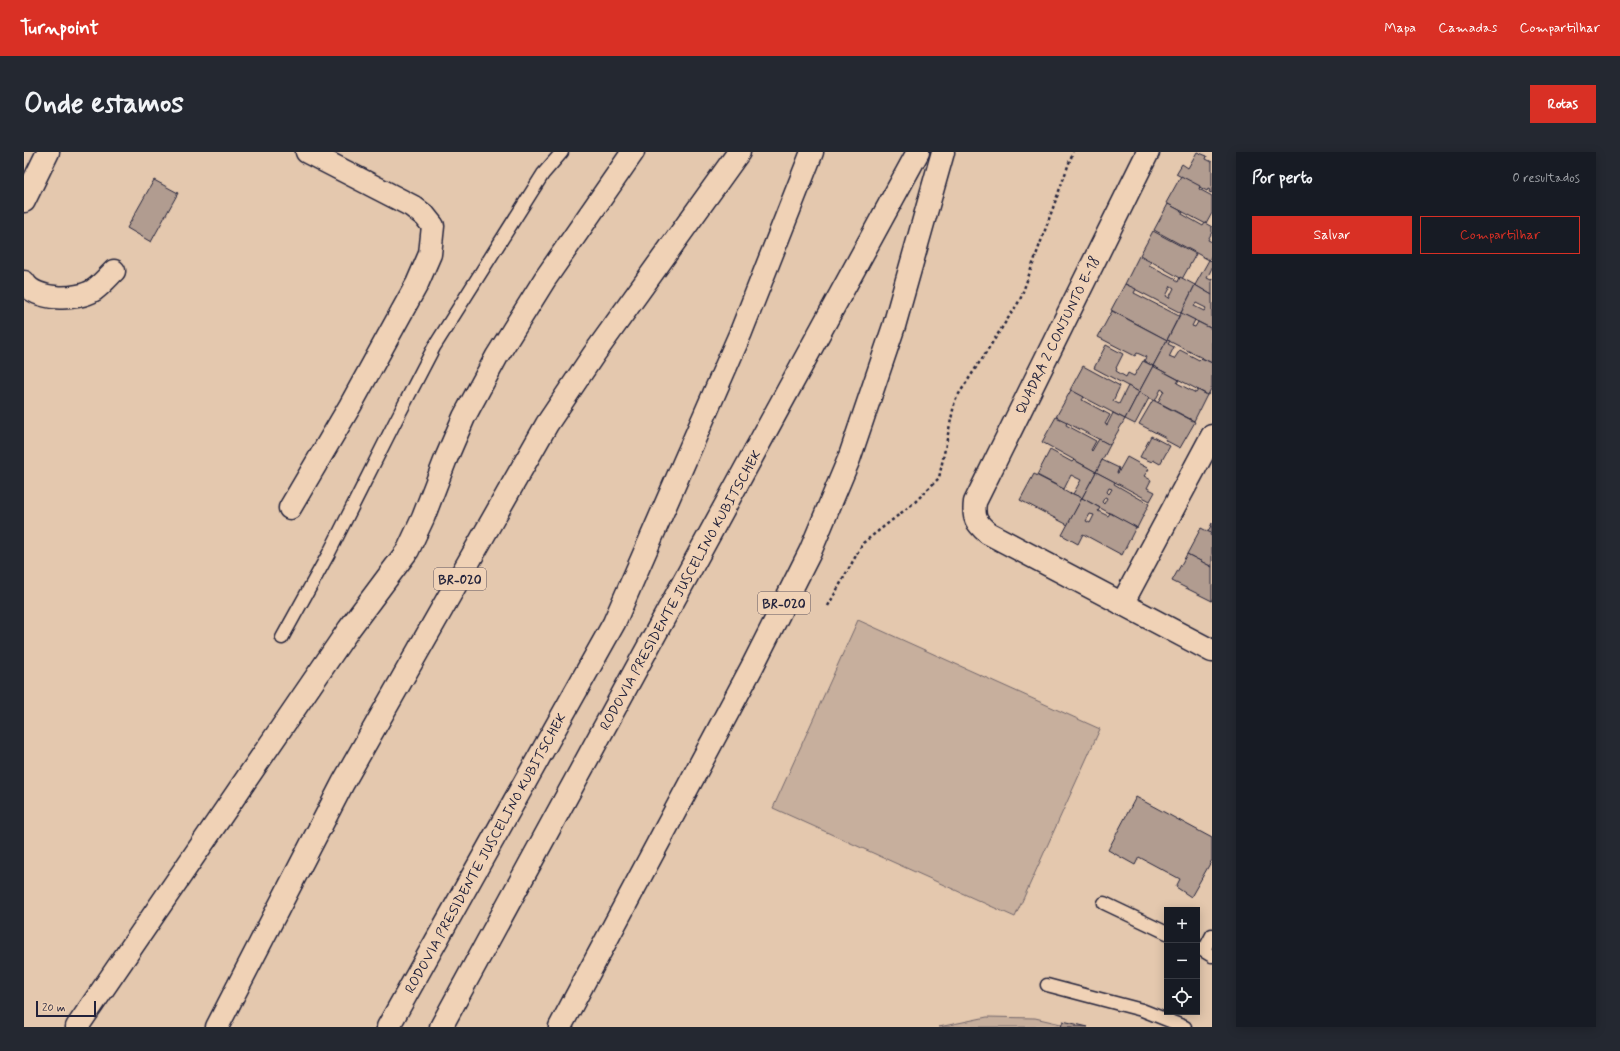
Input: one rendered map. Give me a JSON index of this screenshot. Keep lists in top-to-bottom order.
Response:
{
  "streets": {
    "main road": ["QUADRA 2 CONJUNTO E-18", "BR-020", "RODOVIA PRESIDENTE JUSCELINO KUBITSCHEK"]
  },
  "scale_bar": "20 m",
  "page": {
    "header": "Turnpoint",
    "nav": ["Mapa", "Camadas", "Compartilhar"],
    "buttons": [
      "Rotas",
      ["Salvar", "Compartilhar"]
    ],
    "title": "Onde estamos",
    "heading": ["Por perto", "0 resultados"],
    "map_buttons": ["+", "−"],
    "scale": "20 m"
  }
}
